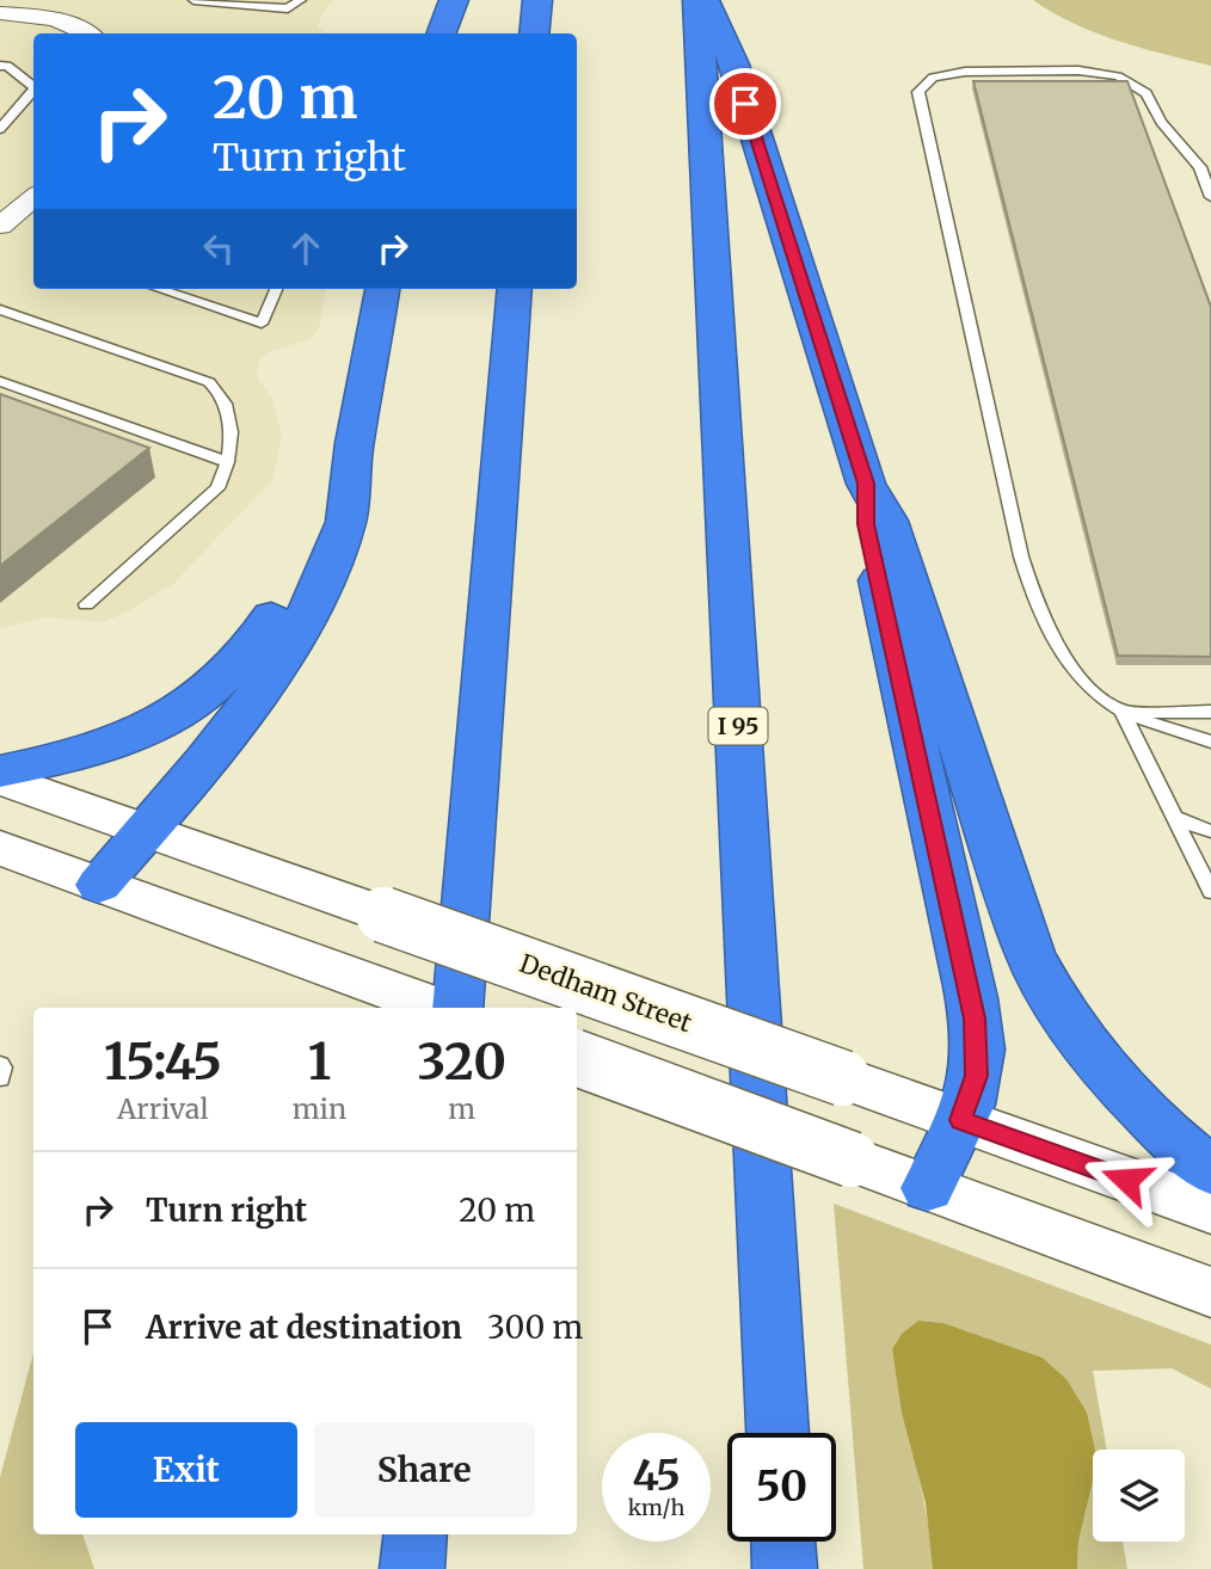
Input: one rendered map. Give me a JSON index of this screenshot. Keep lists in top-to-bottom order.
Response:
{
  "streets": {
    "highway": ["I 95"],
    "main road": ["Dedham Street"]
  },
  "page": {
    "turn": ["20 m", "Turn right"],
    "eta": [
      "15:45",
      "Arrival",
      "1",
      "min",
      "320",
      "m"
    ],
    "list": [
      {
        "name": "Turn right",
        "value": "20 m"
      },
      {
        "name": "Arrive at destination",
        "value": "300 m"
      }
    ],
    "buttons": ["Exit", "Share"],
    "speed": "45 km/h",
    "limit": "50"
  }
}
